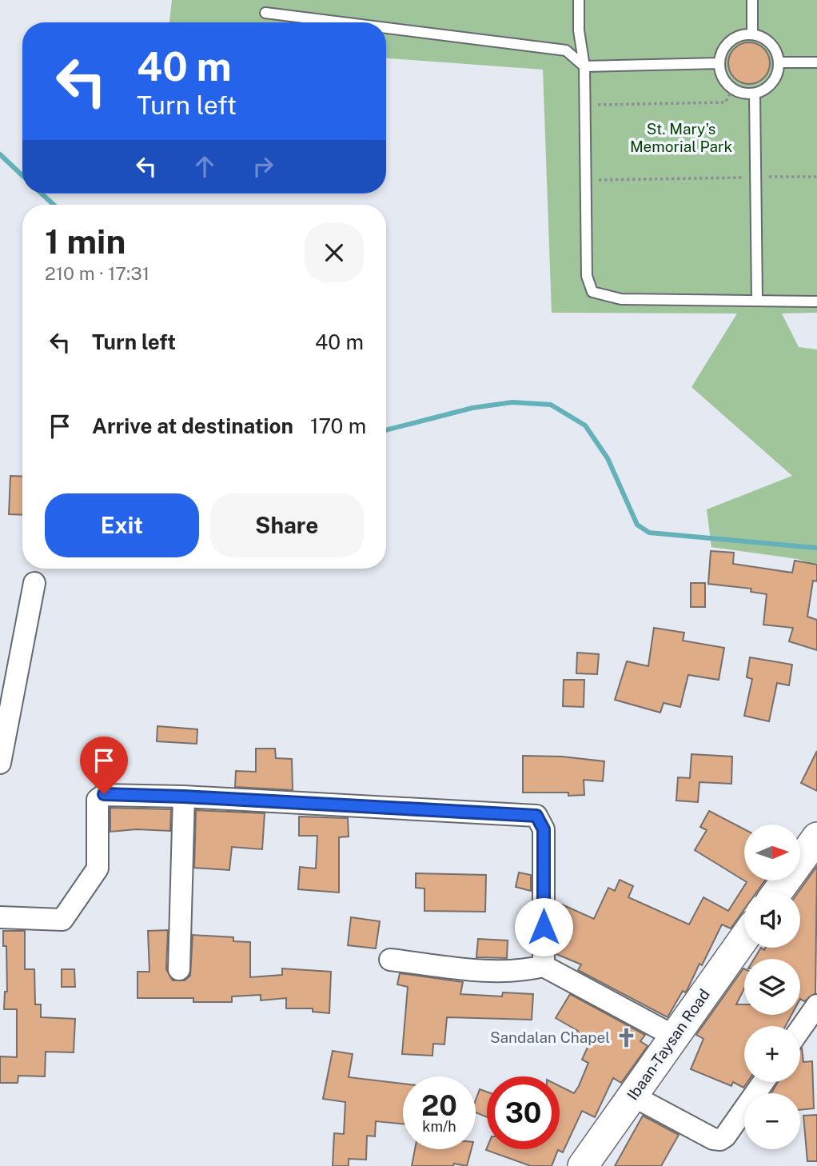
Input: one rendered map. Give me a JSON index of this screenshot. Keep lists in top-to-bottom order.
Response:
{
  "streets": {
    "main road": ["Ibaan-Taysan Road"]
  },
  "parks": ["St. Mary's Memorial Park"],
  "places": {
    "church": ["Sandalan Chapel"]
  },
  "north": "right",
  "page": {
    "turn": ["40 m", "Turn left"],
    "heading": ["1 min", "210 m · 17:31"],
    "list": [
      {
        "name": "Turn left",
        "value": "40 m"
      },
      {
        "name": "Arrive at destination",
        "value": "170 m"
      }
    ],
    "buttons": ["Exit", "Share"],
    "map_buttons": ["+", "−"],
    "speed": "20 km/h",
    "limit": "30"
  }
}
